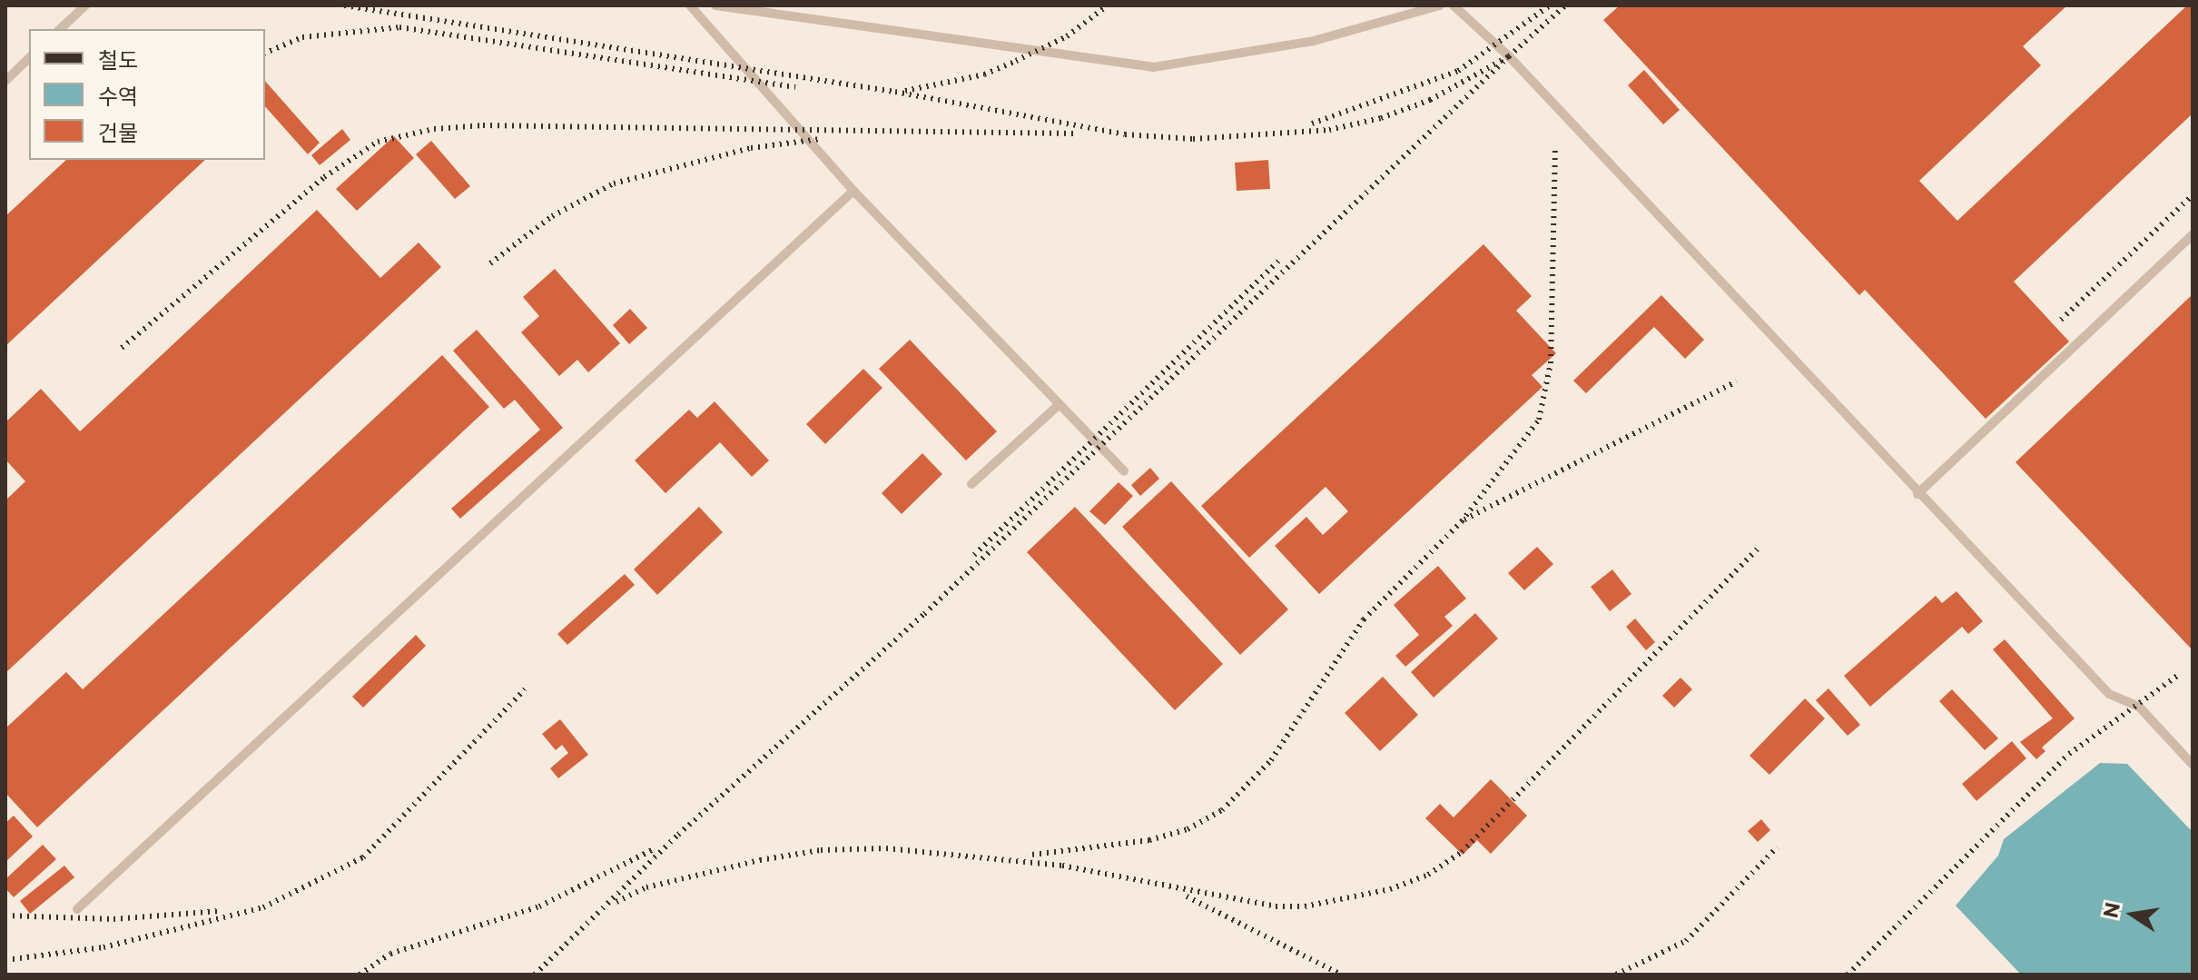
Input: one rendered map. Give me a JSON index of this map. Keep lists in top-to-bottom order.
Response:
{
  "legend": ["철도", "수역", "건물"],
  "north": "left"
}
